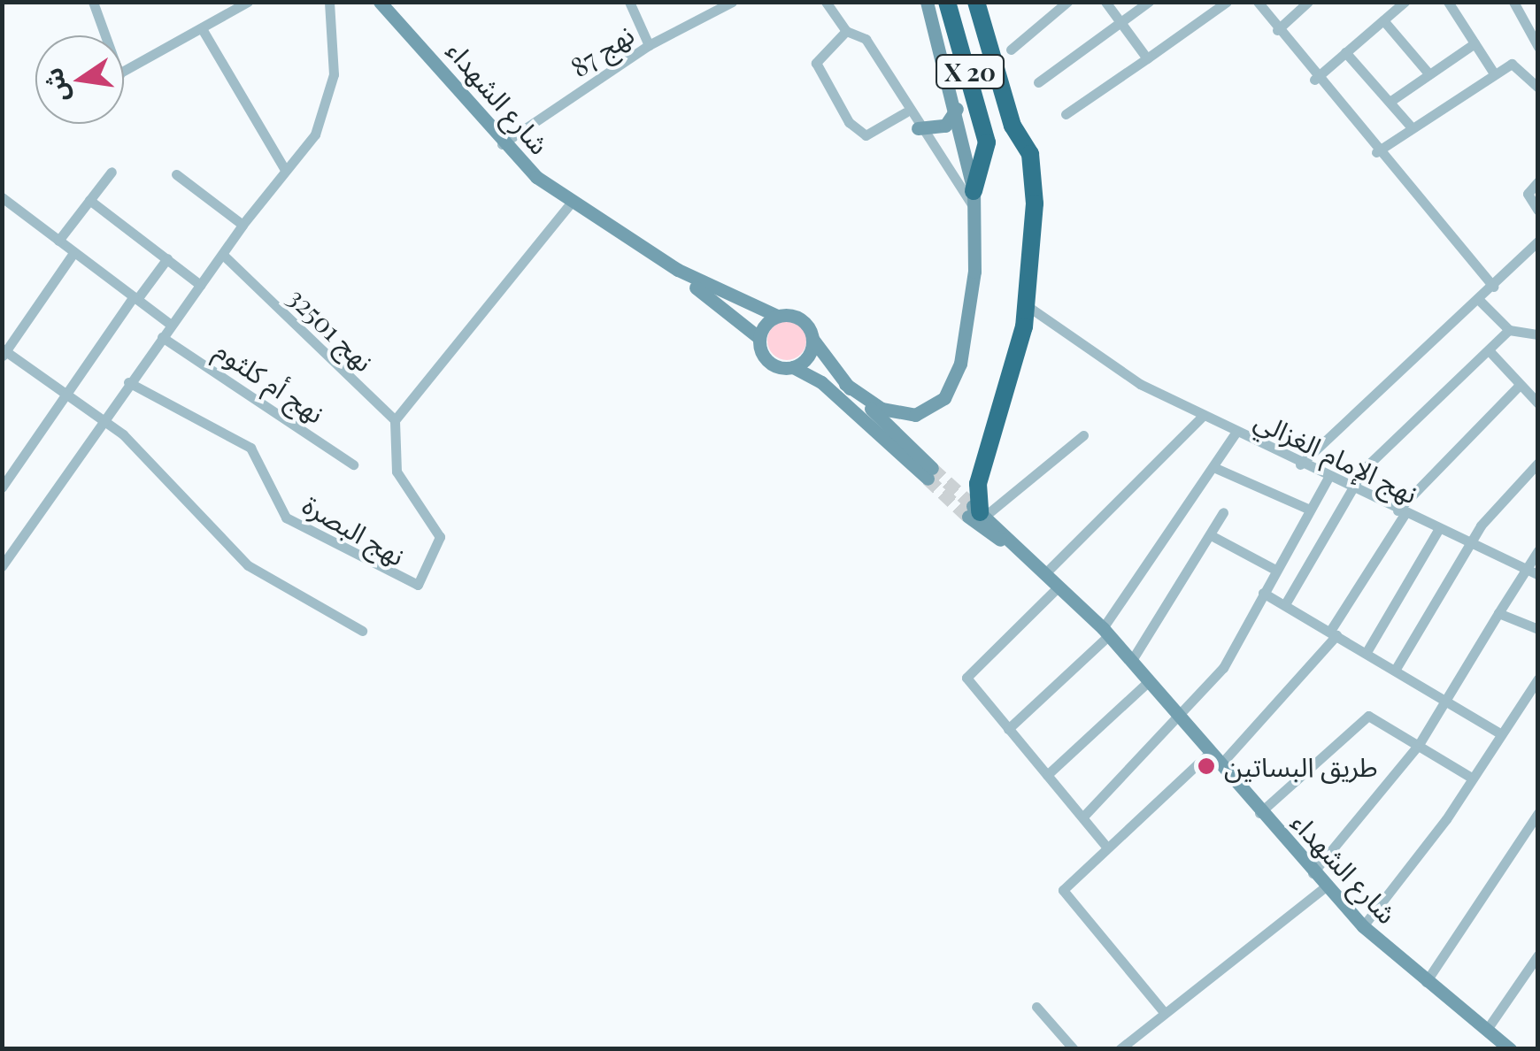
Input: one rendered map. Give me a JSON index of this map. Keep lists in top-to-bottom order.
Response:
{
  "streets": {
    "highway": ["X 20"],
    "street": [
      "نهج 87",
      "شارع الشهداء",
      "نهج 32501",
      "نهج أم كلثوم",
      "نهج الإمام الغزالي",
      "نهج البصرة"
    ]
  },
  "crossings": [
    ["نهج 87", "شارع الشهداء"],
    ["شارع الشهداء", "نهج الإمام الغزالي"],
    ["نهج 32501", "نهج البصرة"]
  ],
  "places": ["طريق البساتين"],
  "north": "left"
}
